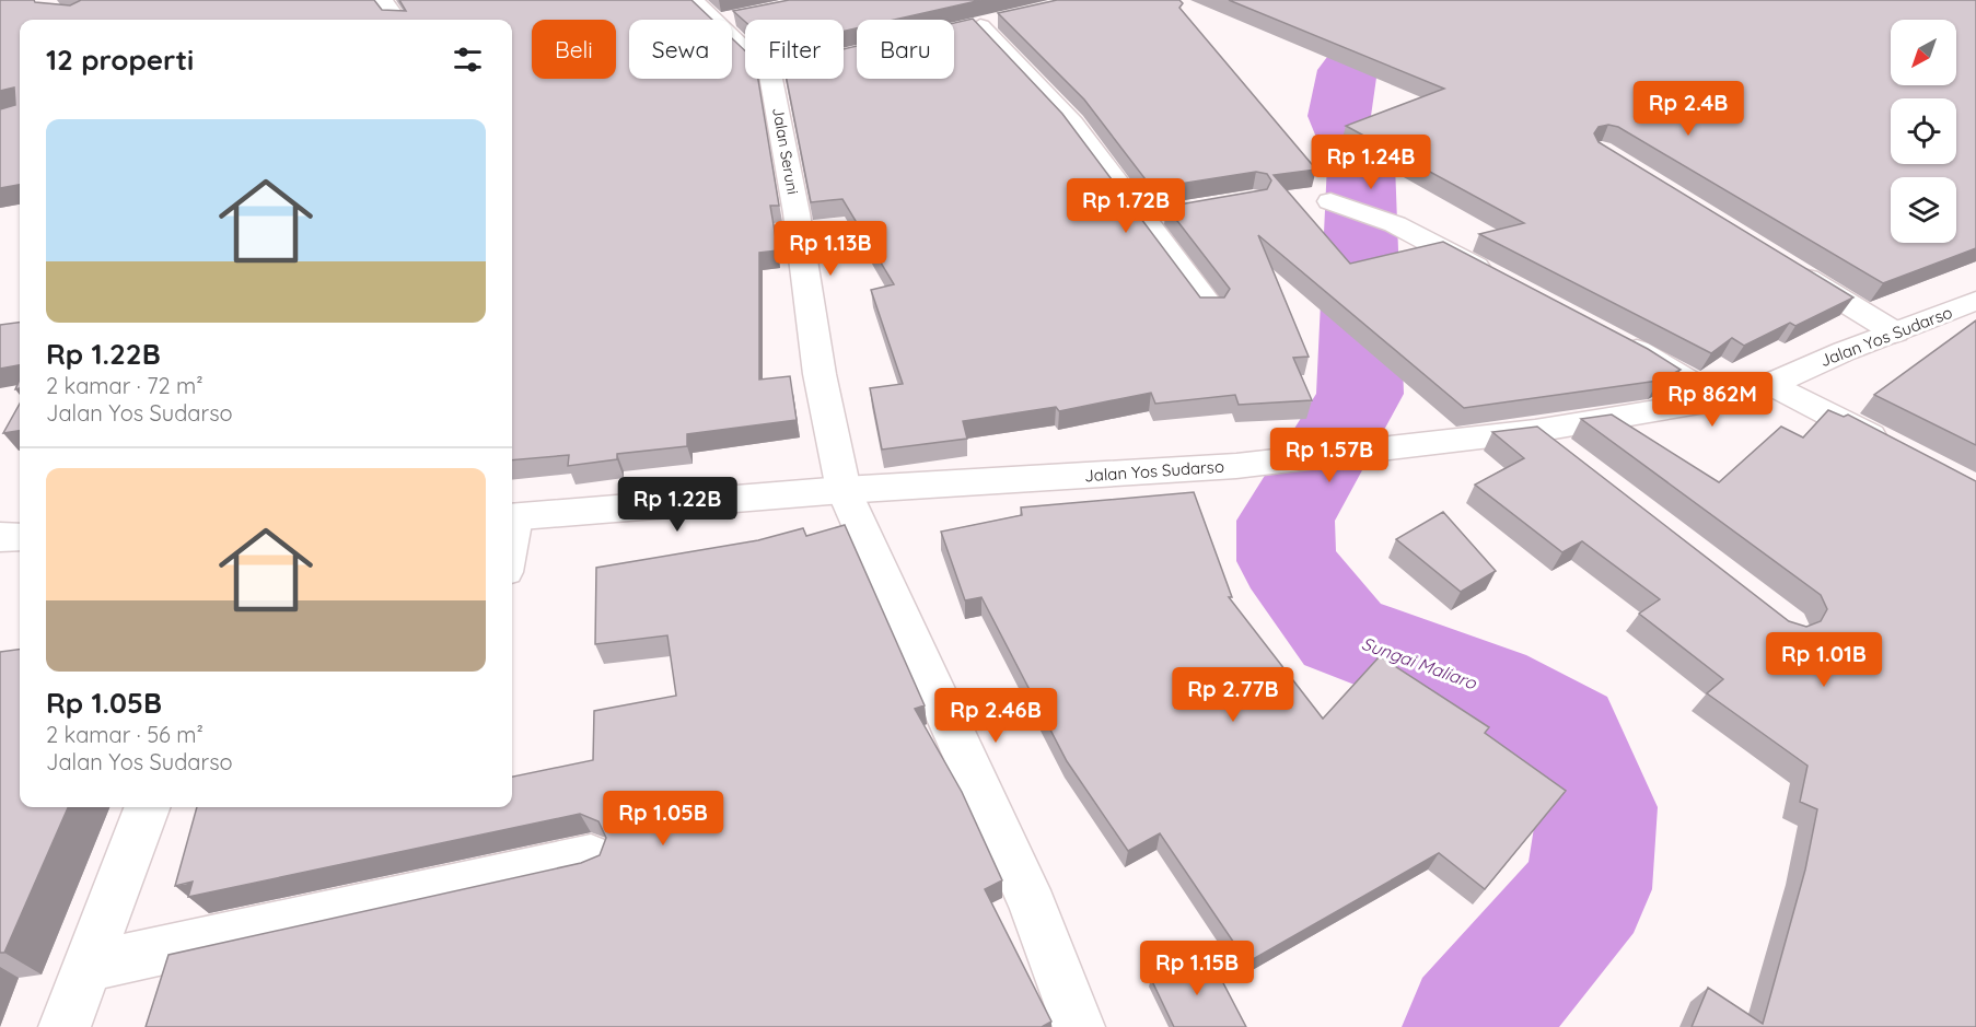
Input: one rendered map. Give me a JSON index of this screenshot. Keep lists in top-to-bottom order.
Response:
{
  "streets": {
    "street": ["Jalan Seruni", "Jalan Yos Sudarso"]
  },
  "crossings": [
    ["Jalan Seruni", "Jalan Yos Sudarso"]
  ],
  "water": ["Sungai Maliaro"],
  "north": "bottom left",
  "page": {
    "chip": [
      "Beli",
      "Sewa",
      "Filter",
      "Baru"
    ],
    "heading": "12 properti",
    "price": [
      "Rp 2.4B",
      "Rp 1.24B",
      "Rp 1.72B",
      "Rp 1.13B",
      "Rp 862M",
      "Rp 1.57B",
      "Rp 1.22B",
      "Rp 1.01B",
      "Rp 2.77B",
      "Rp 2.46B",
      "Rp 1.05B",
      "Rp 1.15B"
    ],
    "list": [
      {
        "name": "Rp 1.22B",
        "note": "2 kamar · 72 m² · Jalan Yos Sudarso"
      },
      {
        "name": "Rp 1.05B",
        "note": "2 kamar · 56 m² · Jalan Yos Sudarso"
      }
    ]
  }
}
